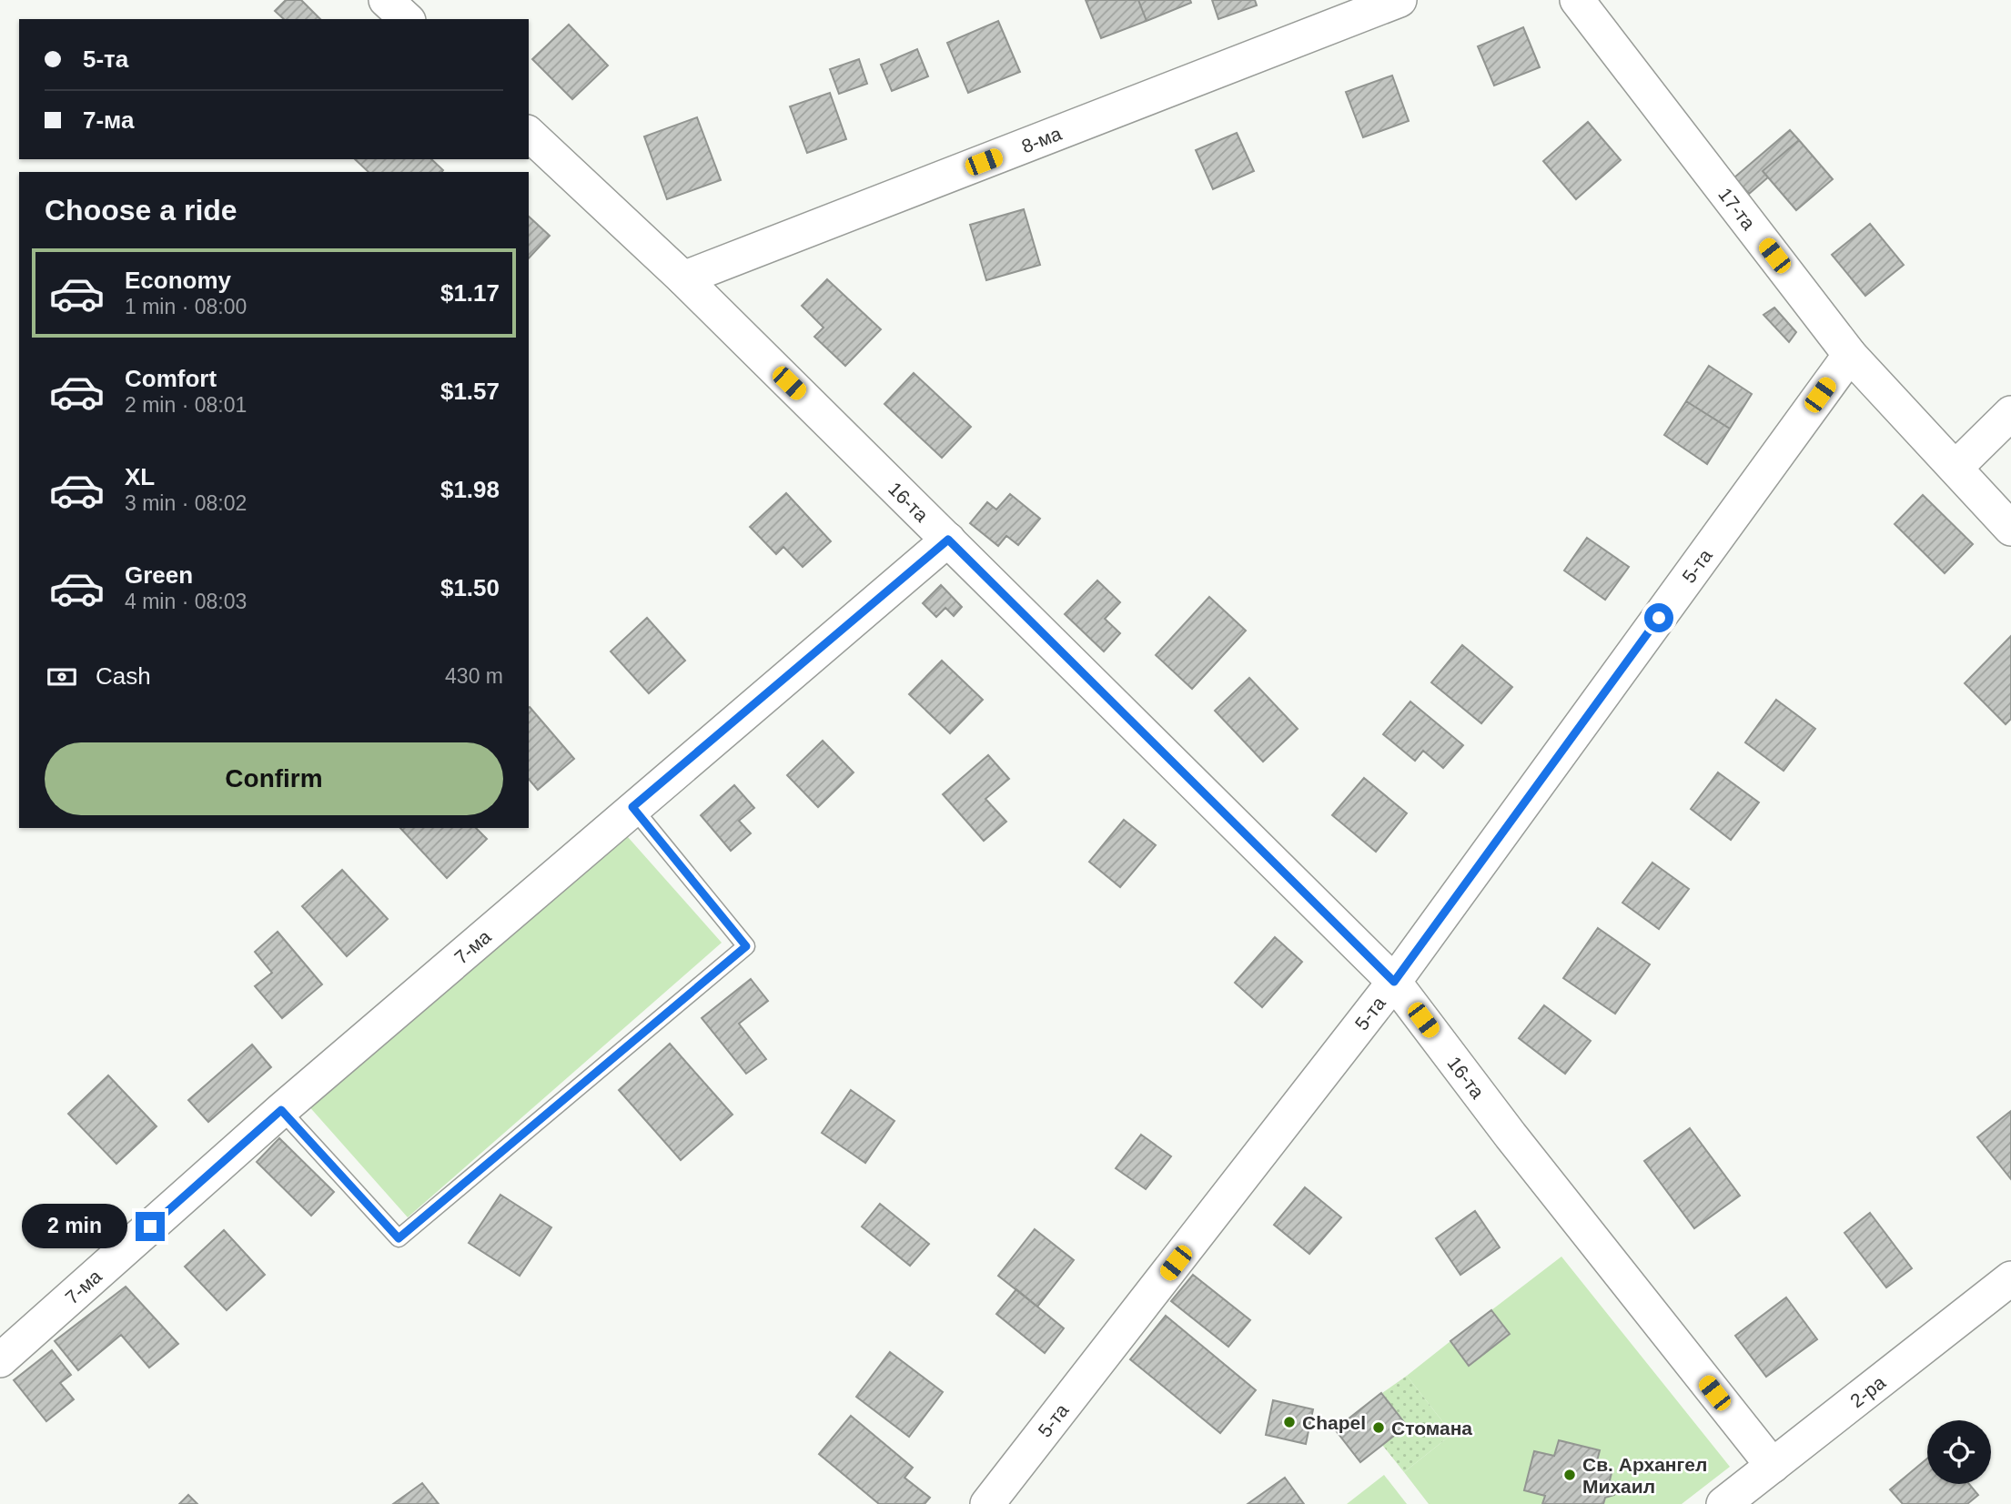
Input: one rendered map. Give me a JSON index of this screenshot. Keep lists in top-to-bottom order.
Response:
{
  "streets": {
    "street": [
      "8-ма",
      "17-та",
      "16-та",
      "5-та",
      "7-ма",
      "2-ра"
    ]
  },
  "crossings": [
    ["8-ма", "16-та"],
    ["17-та", "5-та"],
    ["16-та", "5-та"],
    ["16-та", "7-ма"],
    ["16-та", "2-ра"]
  ],
  "places": ["Chapel", "Стомана", "Св. Архангел Михаил"],
  "page": {
    "banner": ["5-та", "7-ма"],
    "heading": "Choose a ride",
    "list": [
      {
        "name": "Economy",
        "note": "1 min · 08:00",
        "value": "$1.17"
      },
      {
        "name": "Comfort",
        "note": "2 min · 08:01",
        "value": "$1.57"
      },
      {
        "name": "XL",
        "note": "3 min · 08:02",
        "value": "$1.98"
      },
      {
        "name": "Green",
        "note": "4 min · 08:03",
        "value": "$1.50"
      }
    ],
    "pay": ["Cash", "430 m"],
    "buttons": "Confirm",
    "bubble": "2 min"
  }
}
